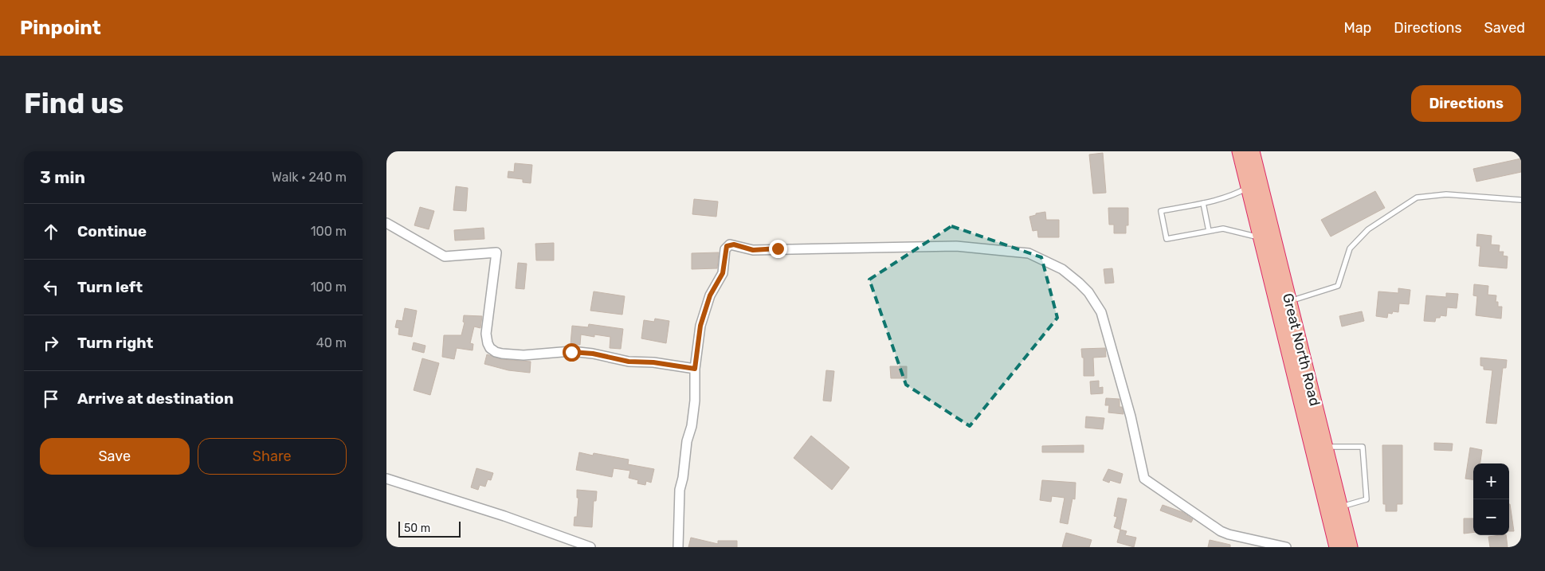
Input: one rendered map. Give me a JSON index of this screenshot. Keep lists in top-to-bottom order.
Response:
{
  "streets": {
    "highway": ["Great North Road"]
  },
  "scale_bar": "50 m",
  "page": {
    "header": "Pinpoint",
    "nav": ["Map", "Directions", "Saved"],
    "buttons": [
      "Directions",
      ["Save", "Share"]
    ],
    "title": "Find us",
    "heading": ["3 min", "Walk · 240 m"],
    "list": [
      ["Continue", "100 m"],
      ["Turn left", "100 m"],
      ["Turn right", "40 m"],
      "Arrive at destination"
    ],
    "map_buttons": ["+", "−"],
    "scale": "50 m"
  }
}
